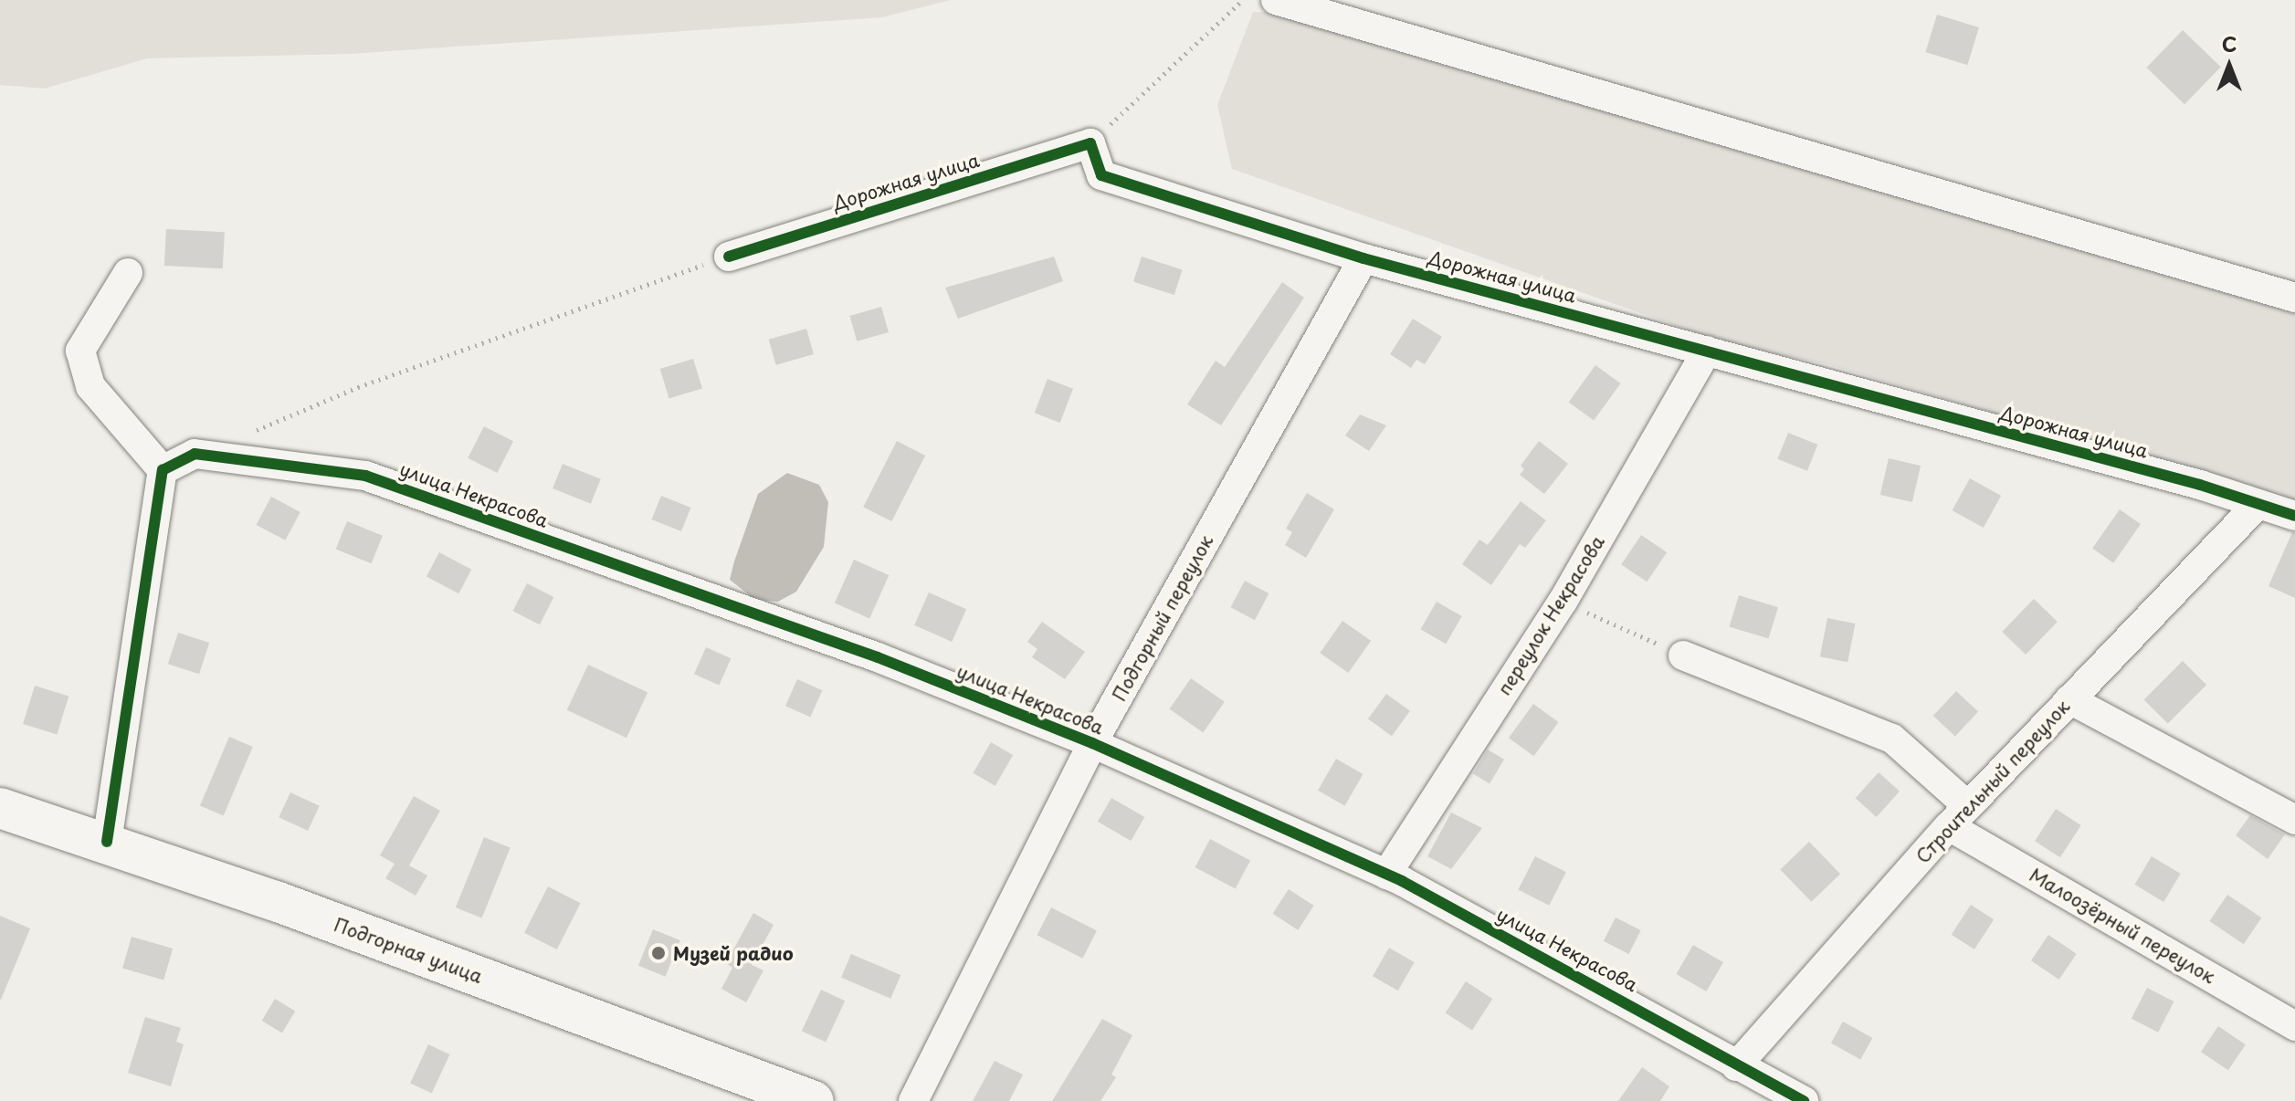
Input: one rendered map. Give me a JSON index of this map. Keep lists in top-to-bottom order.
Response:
{
  "streets": {
    "main road": ["Подгорная улица"],
    "street": [
      "Дорожная улица",
      "улица Некрасова",
      "переулок Некрасова",
      "Подгорный переулок",
      "Строительный переулок",
      "Малоозёрный переулок"
    ]
  },
  "crossings": [
    ["Дорожная улица", "переулок Некрасова"],
    ["Дорожная улица", "Подгорный переулок"],
    ["Дорожная улица", "Строительный переулок"],
    ["улица Некрасова", "переулок Некрасова"],
    ["улица Некрасова", "Подгорный переулок"],
    ["улица Некрасова", "Строительный переулок"],
    ["Строительный переулок", "Малоозёрный переулок"]
  ],
  "places": ["Музей радио"],
  "north": "top"
}
